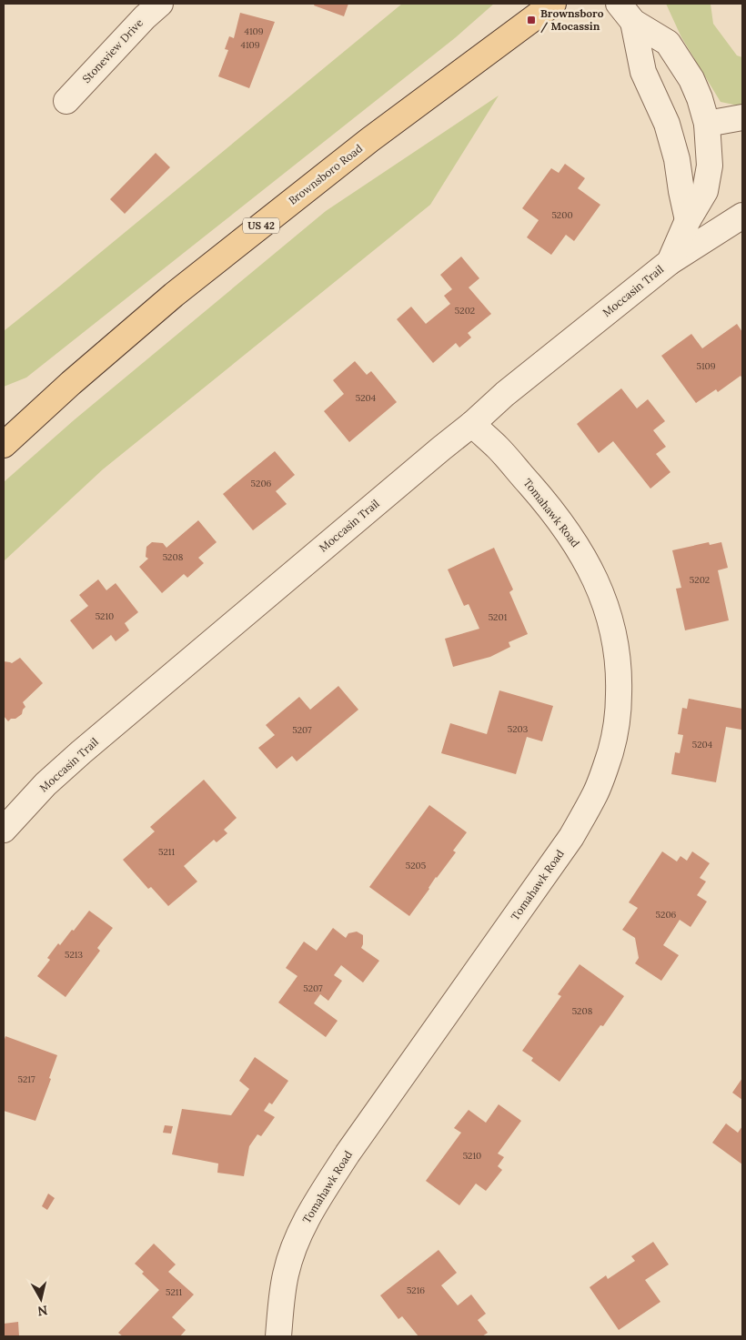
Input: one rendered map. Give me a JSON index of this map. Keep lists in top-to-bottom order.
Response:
{
  "streets": {
    "main road": ["Brownsboro Road", "US 42"],
    "street": ["Stoneview Drive", "Moccasin Trail", "Tomahawk Road"]
  },
  "crossings": [
    ["Moccasin Trail", "Tomahawk Road"]
  ],
  "places": {
    "transit": ["Brownsboro / Mocassin"]
  },
  "house_numbers": [
    "4109",
    "4109",
    "5200",
    "5202",
    "5109",
    "5204",
    "5206",
    "5208",
    "5202",
    "5210",
    "5201",
    "5203",
    "5207",
    "5204",
    "5211",
    "5205",
    "5206",
    "5213",
    "5207",
    "5208",
    "5217",
    "5210",
    "5216",
    "5211"
  ],
  "north": "bottom"
}
